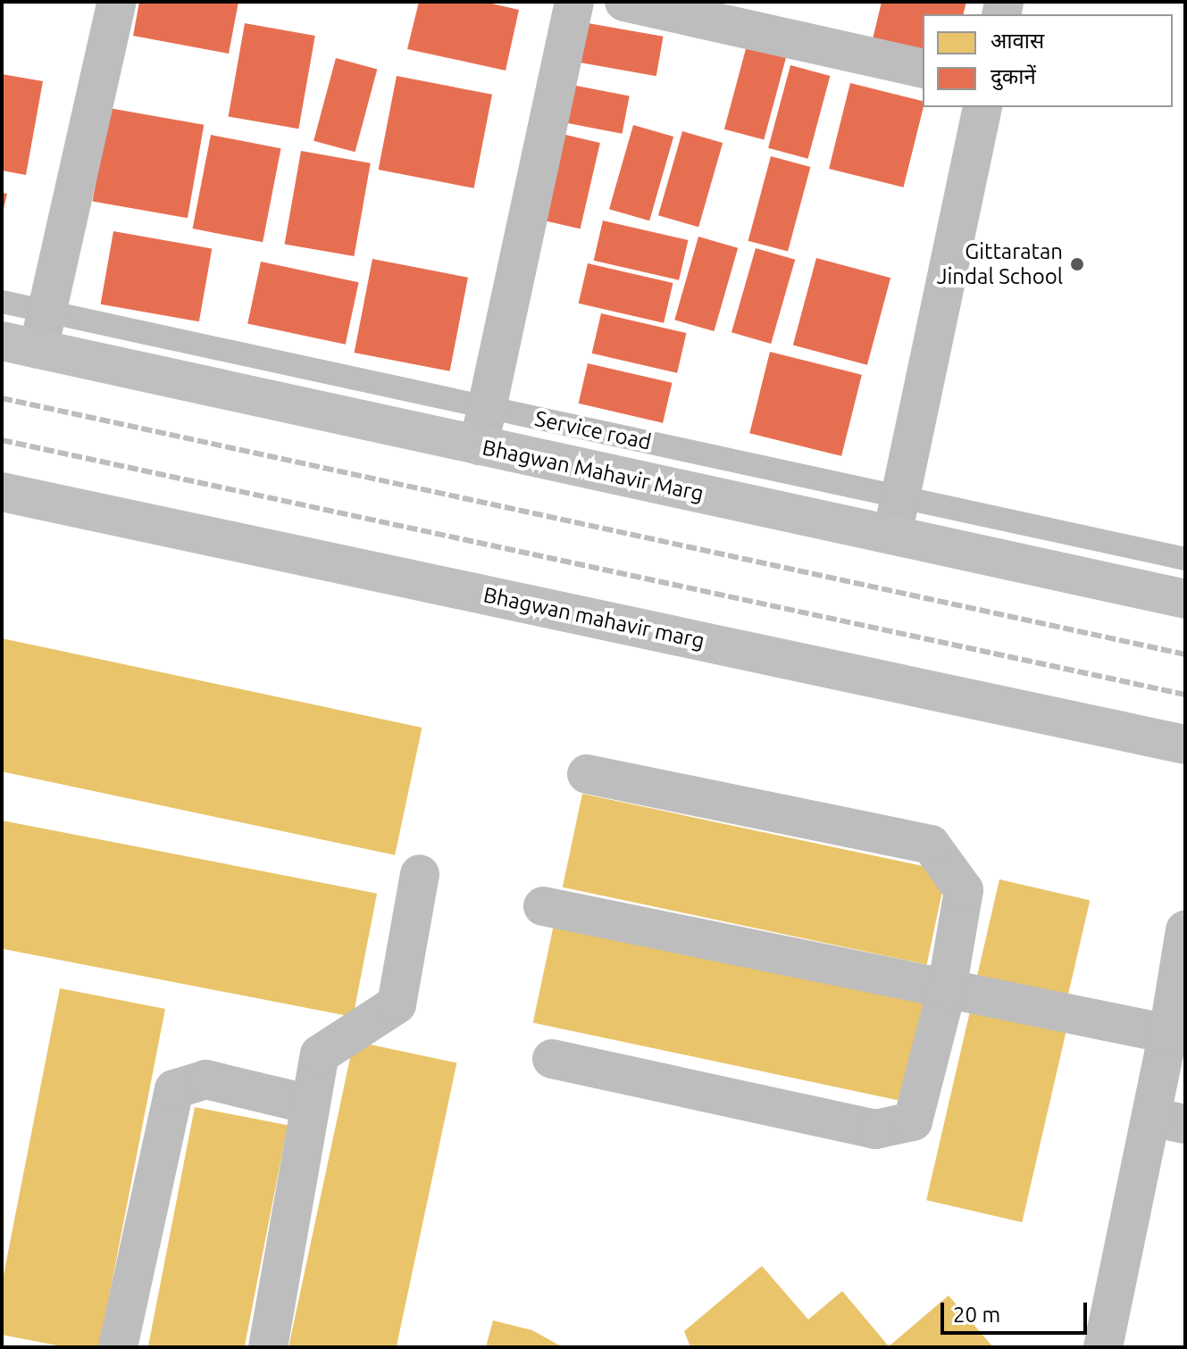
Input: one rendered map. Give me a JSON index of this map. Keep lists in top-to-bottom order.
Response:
{
  "streets": {
    "main road": ["Bhagwan Mahavir Marg", "Bhagwan mahavir marg"],
    "lane": ["Service road"]
  },
  "crossings": [
    ["Service road", "Bhagwan Mahavir Marg"]
  ],
  "places": ["Gittaratan Jindal School"],
  "legend": ["आवास", "दुकानें"],
  "scale_bar": "20 m"
}
